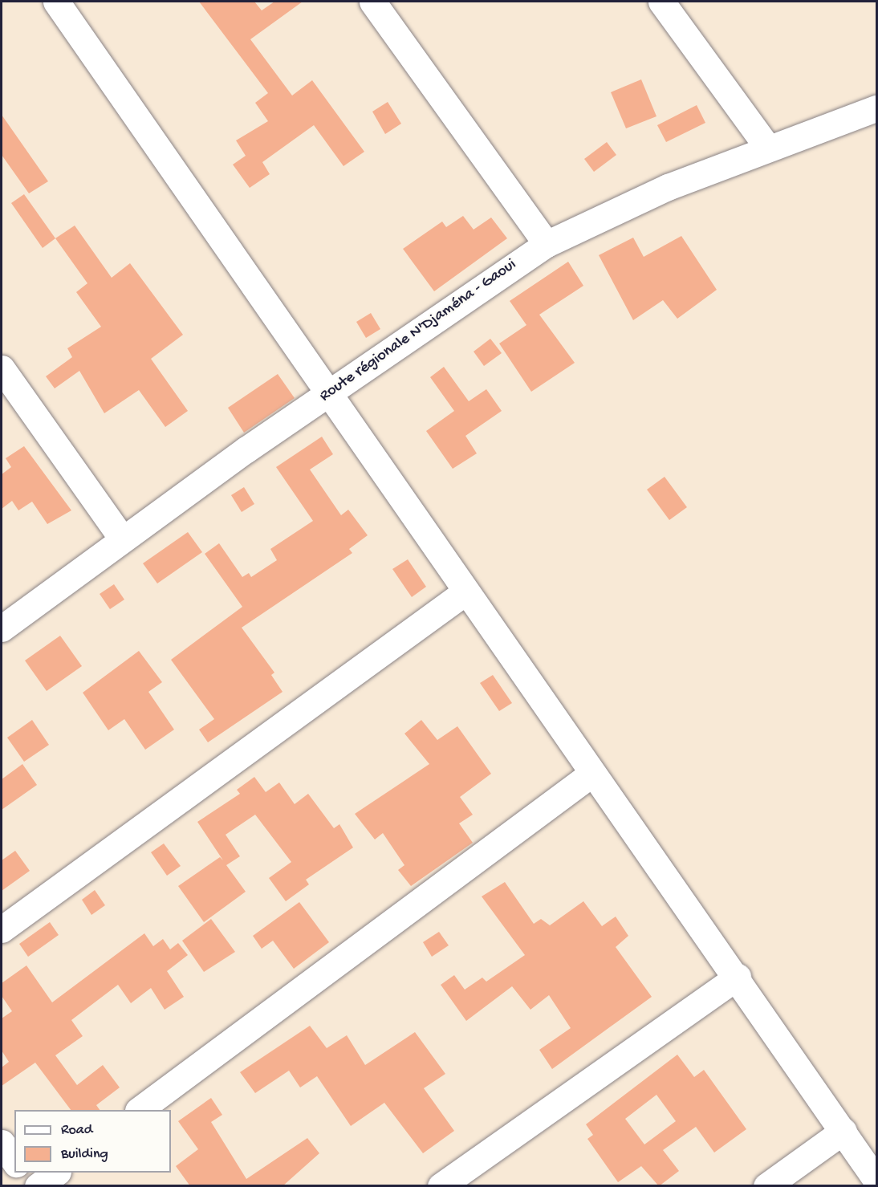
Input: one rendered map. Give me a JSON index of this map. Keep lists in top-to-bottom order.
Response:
{
  "streets": {
    "street": ["Route régionale N'Djaména - Gaoui"]
  },
  "legend": ["Road", "Building"]
}
